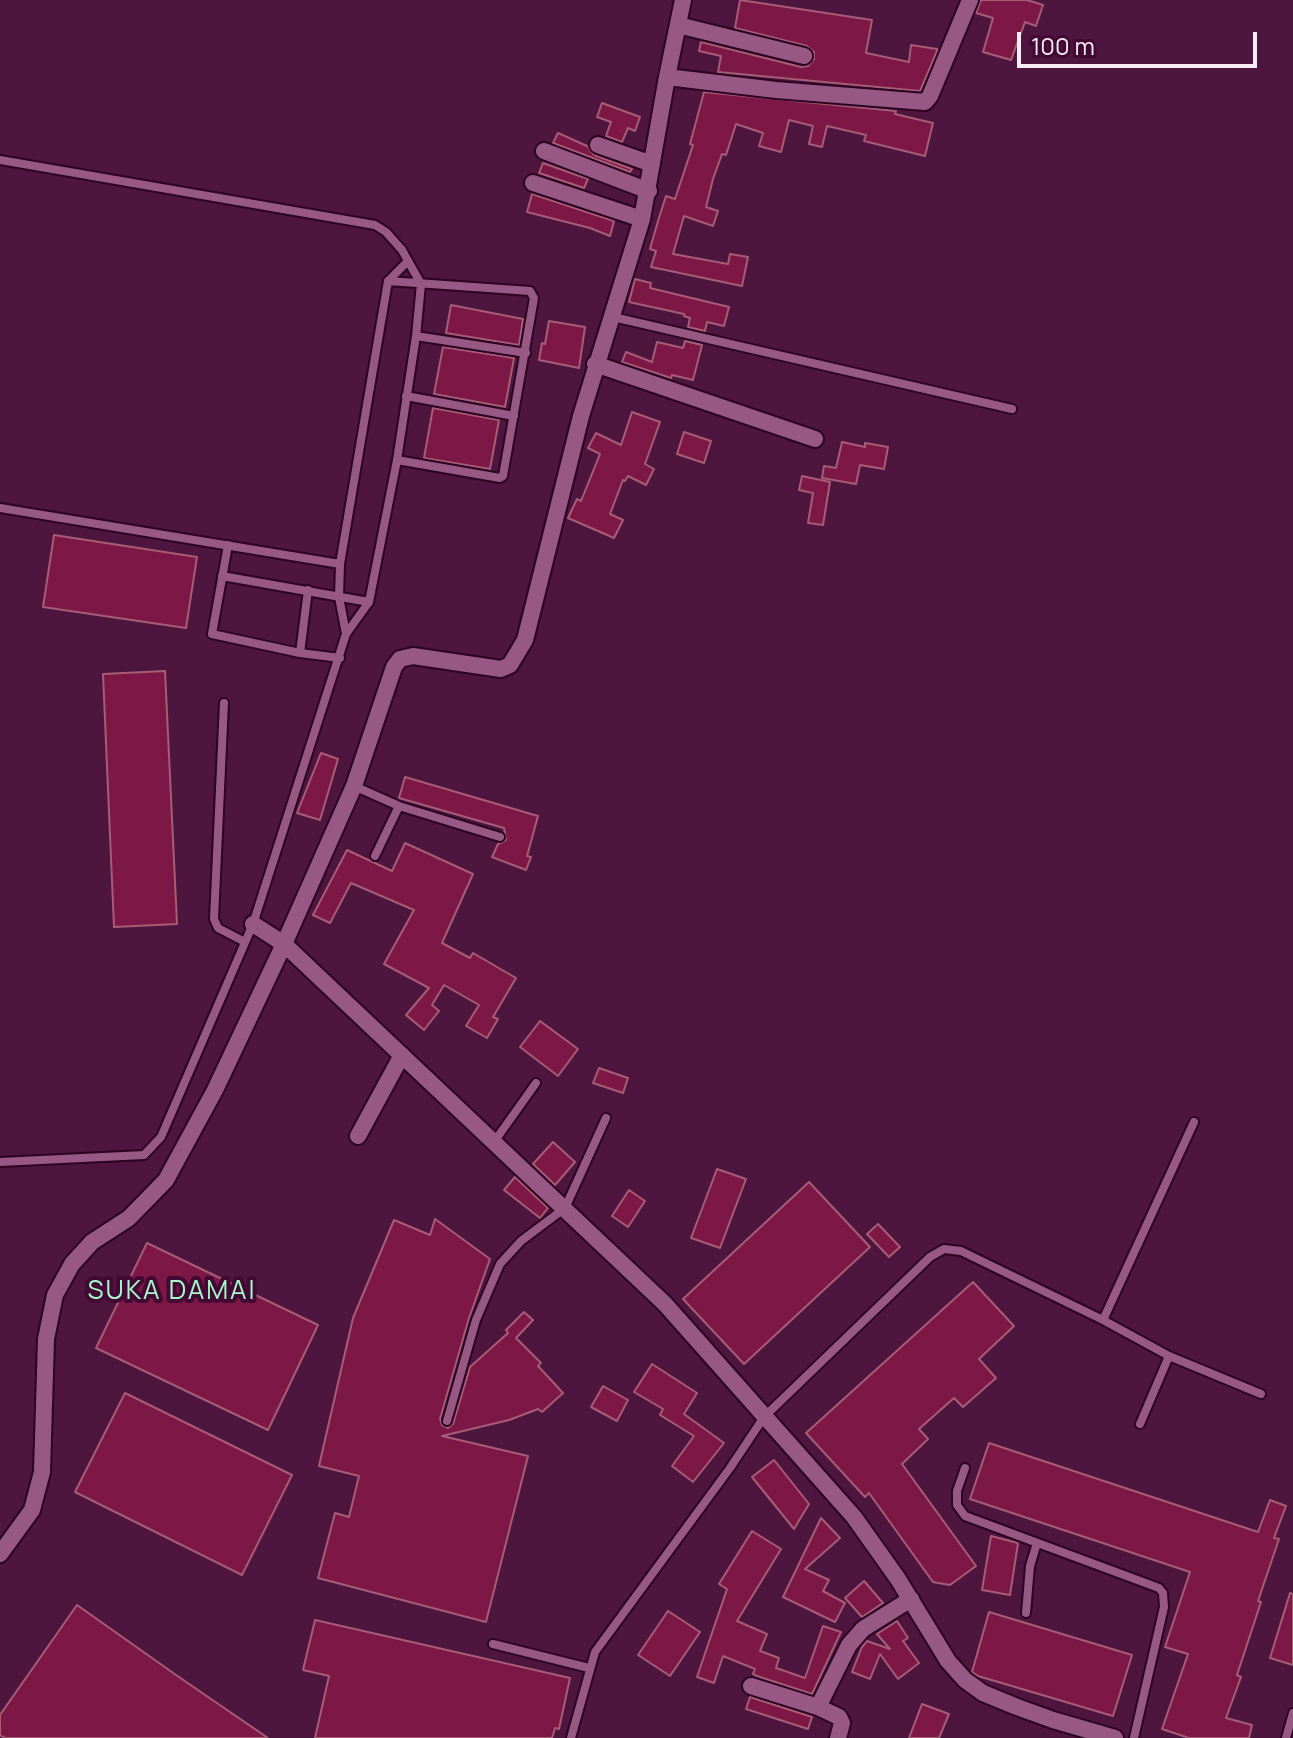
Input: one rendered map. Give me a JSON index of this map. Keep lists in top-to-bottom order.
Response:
{
  "districts": ["SUKA DAMAI"],
  "scale_bar": "100 m"
}
